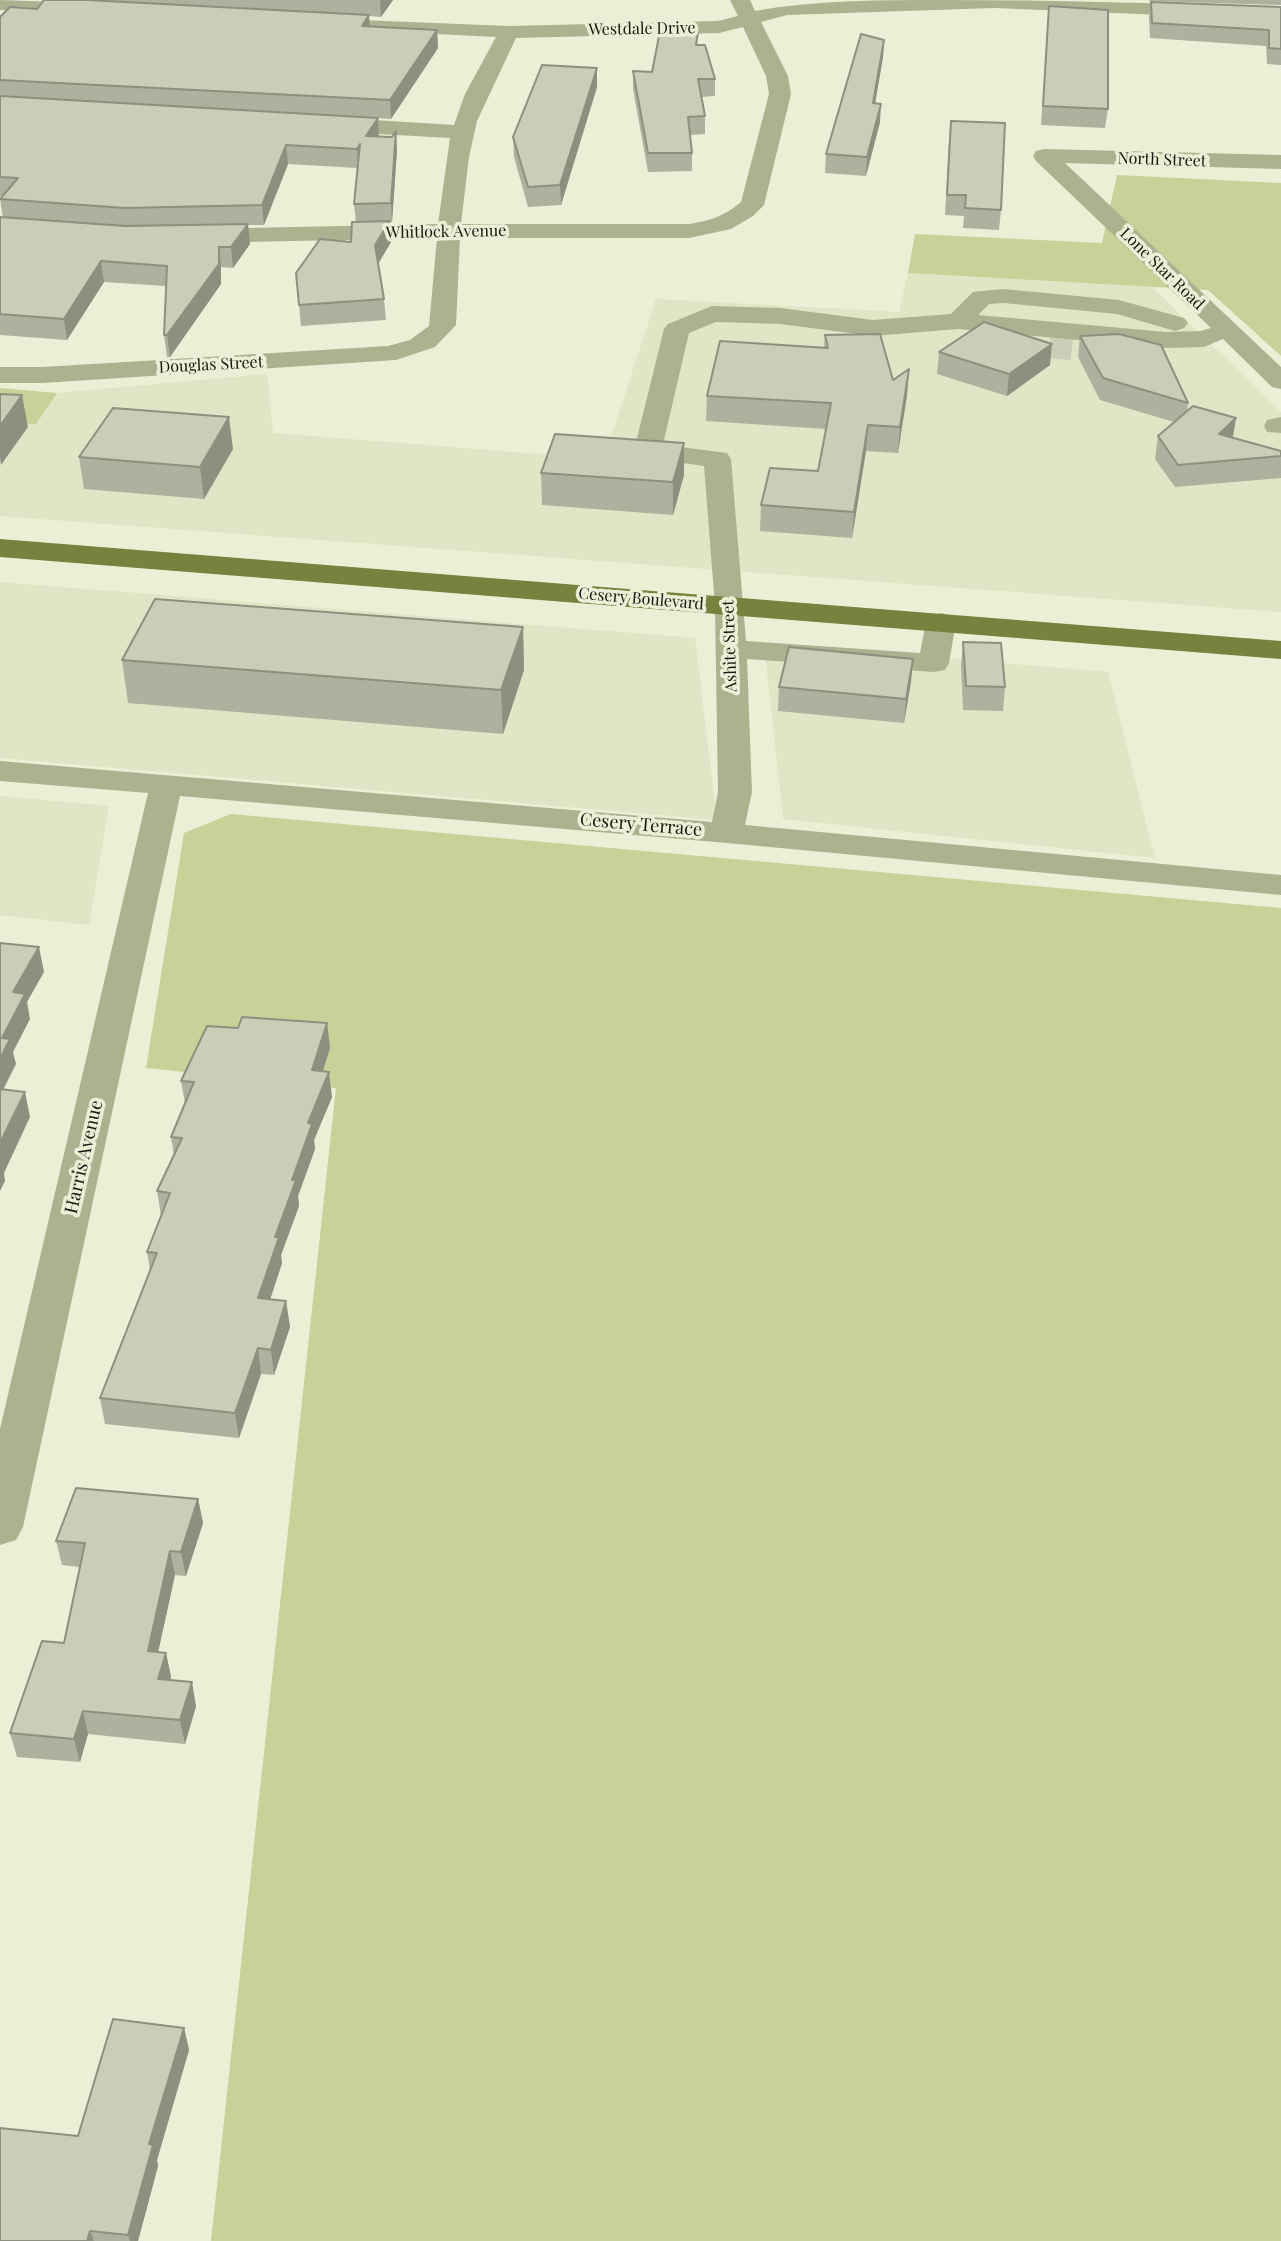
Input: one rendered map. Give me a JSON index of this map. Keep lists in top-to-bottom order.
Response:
{
  "streets": {
    "main road": ["Cesery Boulevard"],
    "street": [
      "Westdale Drive",
      "North Street",
      "Whitlock Avenue",
      "Lone Star Road",
      "Douglas Street",
      "Ashite Street",
      "Cesery Terrace",
      "Harris Avenue"
    ]
  },
  "crossings": [
    ["Westdale Drive", "Whitlock Avenue"],
    ["North Street", "Lone Star Road"],
    ["Whitlock Avenue", "Douglas Street"],
    ["Cesery Boulevard", "Ashite Street"],
    ["Ashite Street", "Cesery Terrace"],
    ["Cesery Terrace", "Harris Avenue"]
  ]
}
